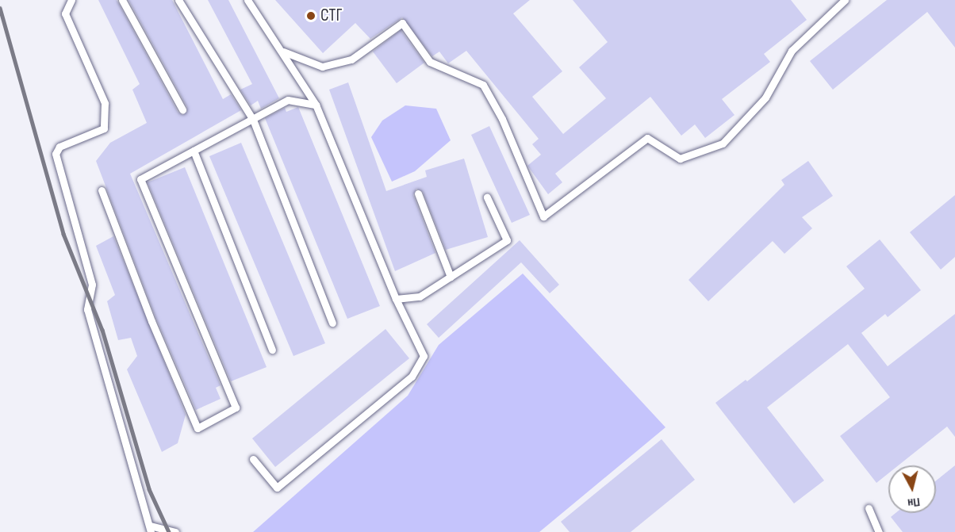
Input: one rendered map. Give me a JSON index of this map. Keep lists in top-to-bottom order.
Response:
{
  "places": ["СТГ"],
  "north": "bottom"
}
